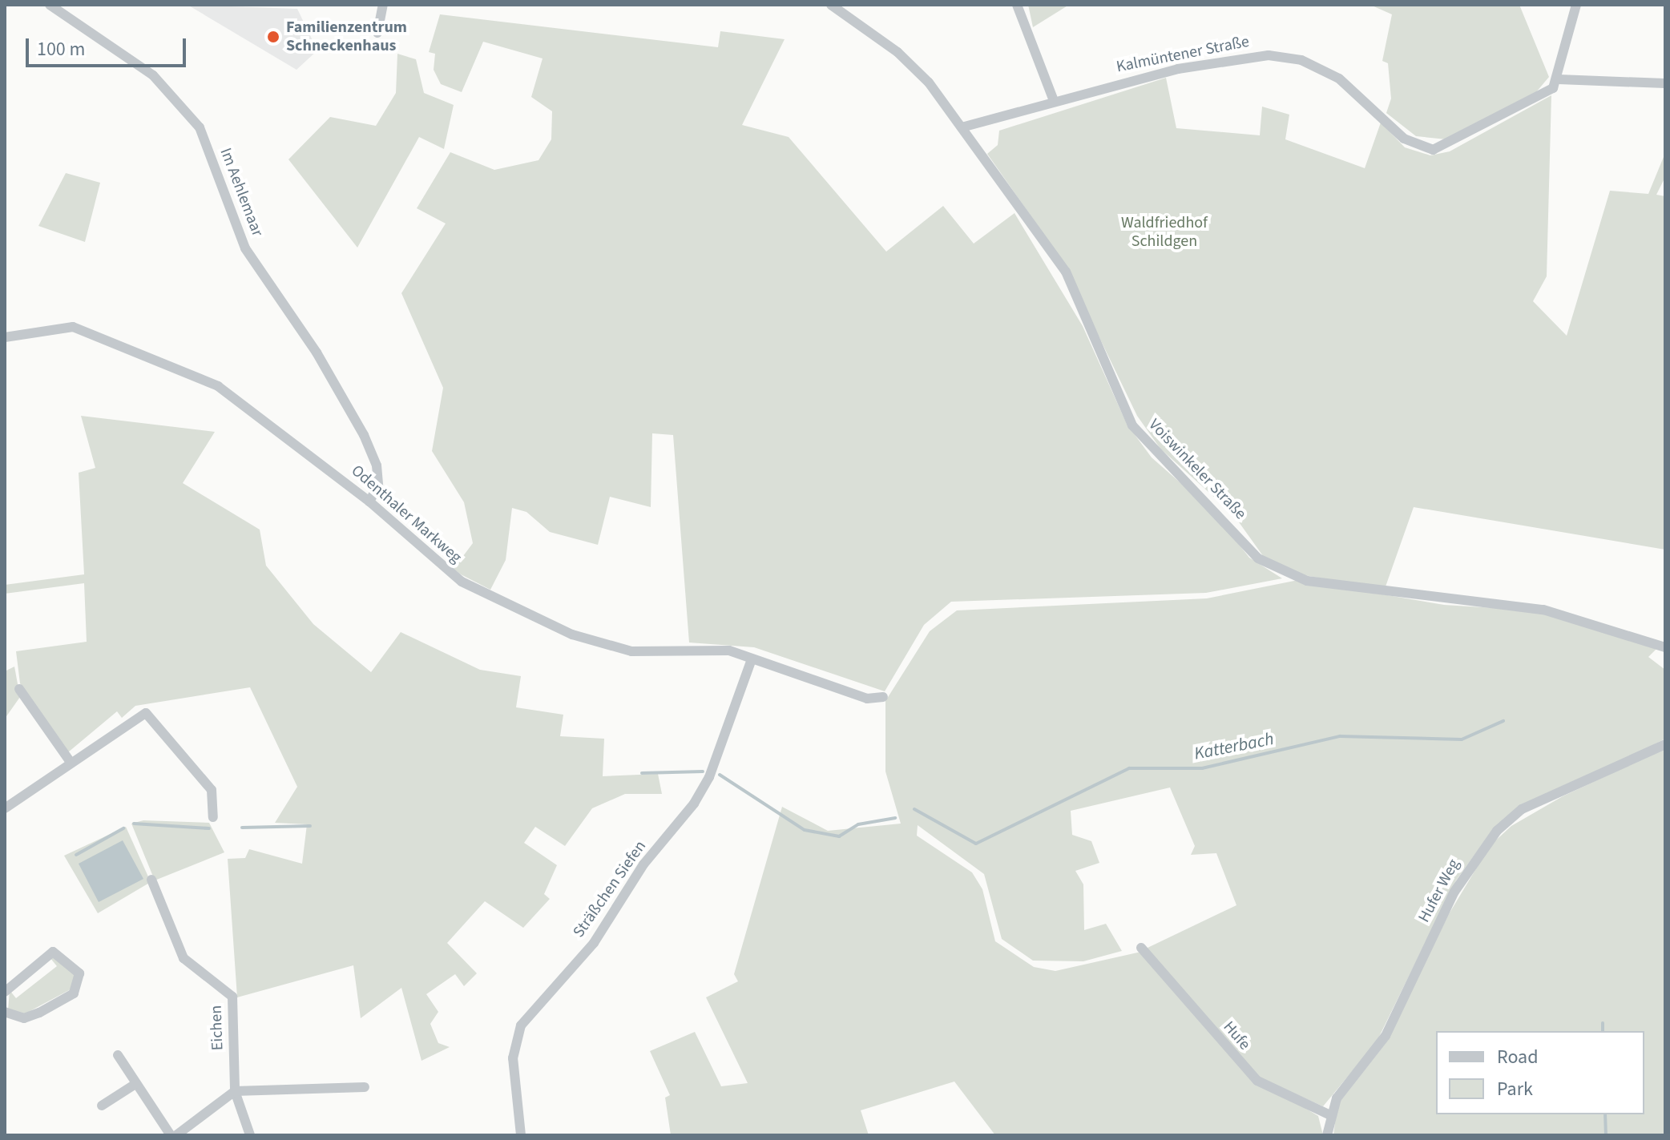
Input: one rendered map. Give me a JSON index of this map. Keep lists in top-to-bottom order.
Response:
{
  "streets": {
    "street": [
      "Kalmüntener Straße",
      "Im Aehlemaar",
      "Voiswinkeler Straße",
      "Odenthaler Markweg",
      "Sträßchen Siefen",
      "Hufer Weg",
      "Eichen",
      "Hufe"
    ]
  },
  "crossings": [
    ["Kalmüntener Straße", "Voiswinkeler Straße"],
    ["Im Aehlemaar", "Odenthaler Markweg"],
    ["Odenthaler Markweg", "Sträßchen Siefen"],
    ["Hufer Weg", "Hufe"]
  ],
  "water": ["Katterbach"],
  "parks": ["Waldfriedhof Schildgen"],
  "places": ["Familienzentrum Schneckenhaus"],
  "legend": ["Road", "Park"],
  "scale_bar": "100 m"
}
